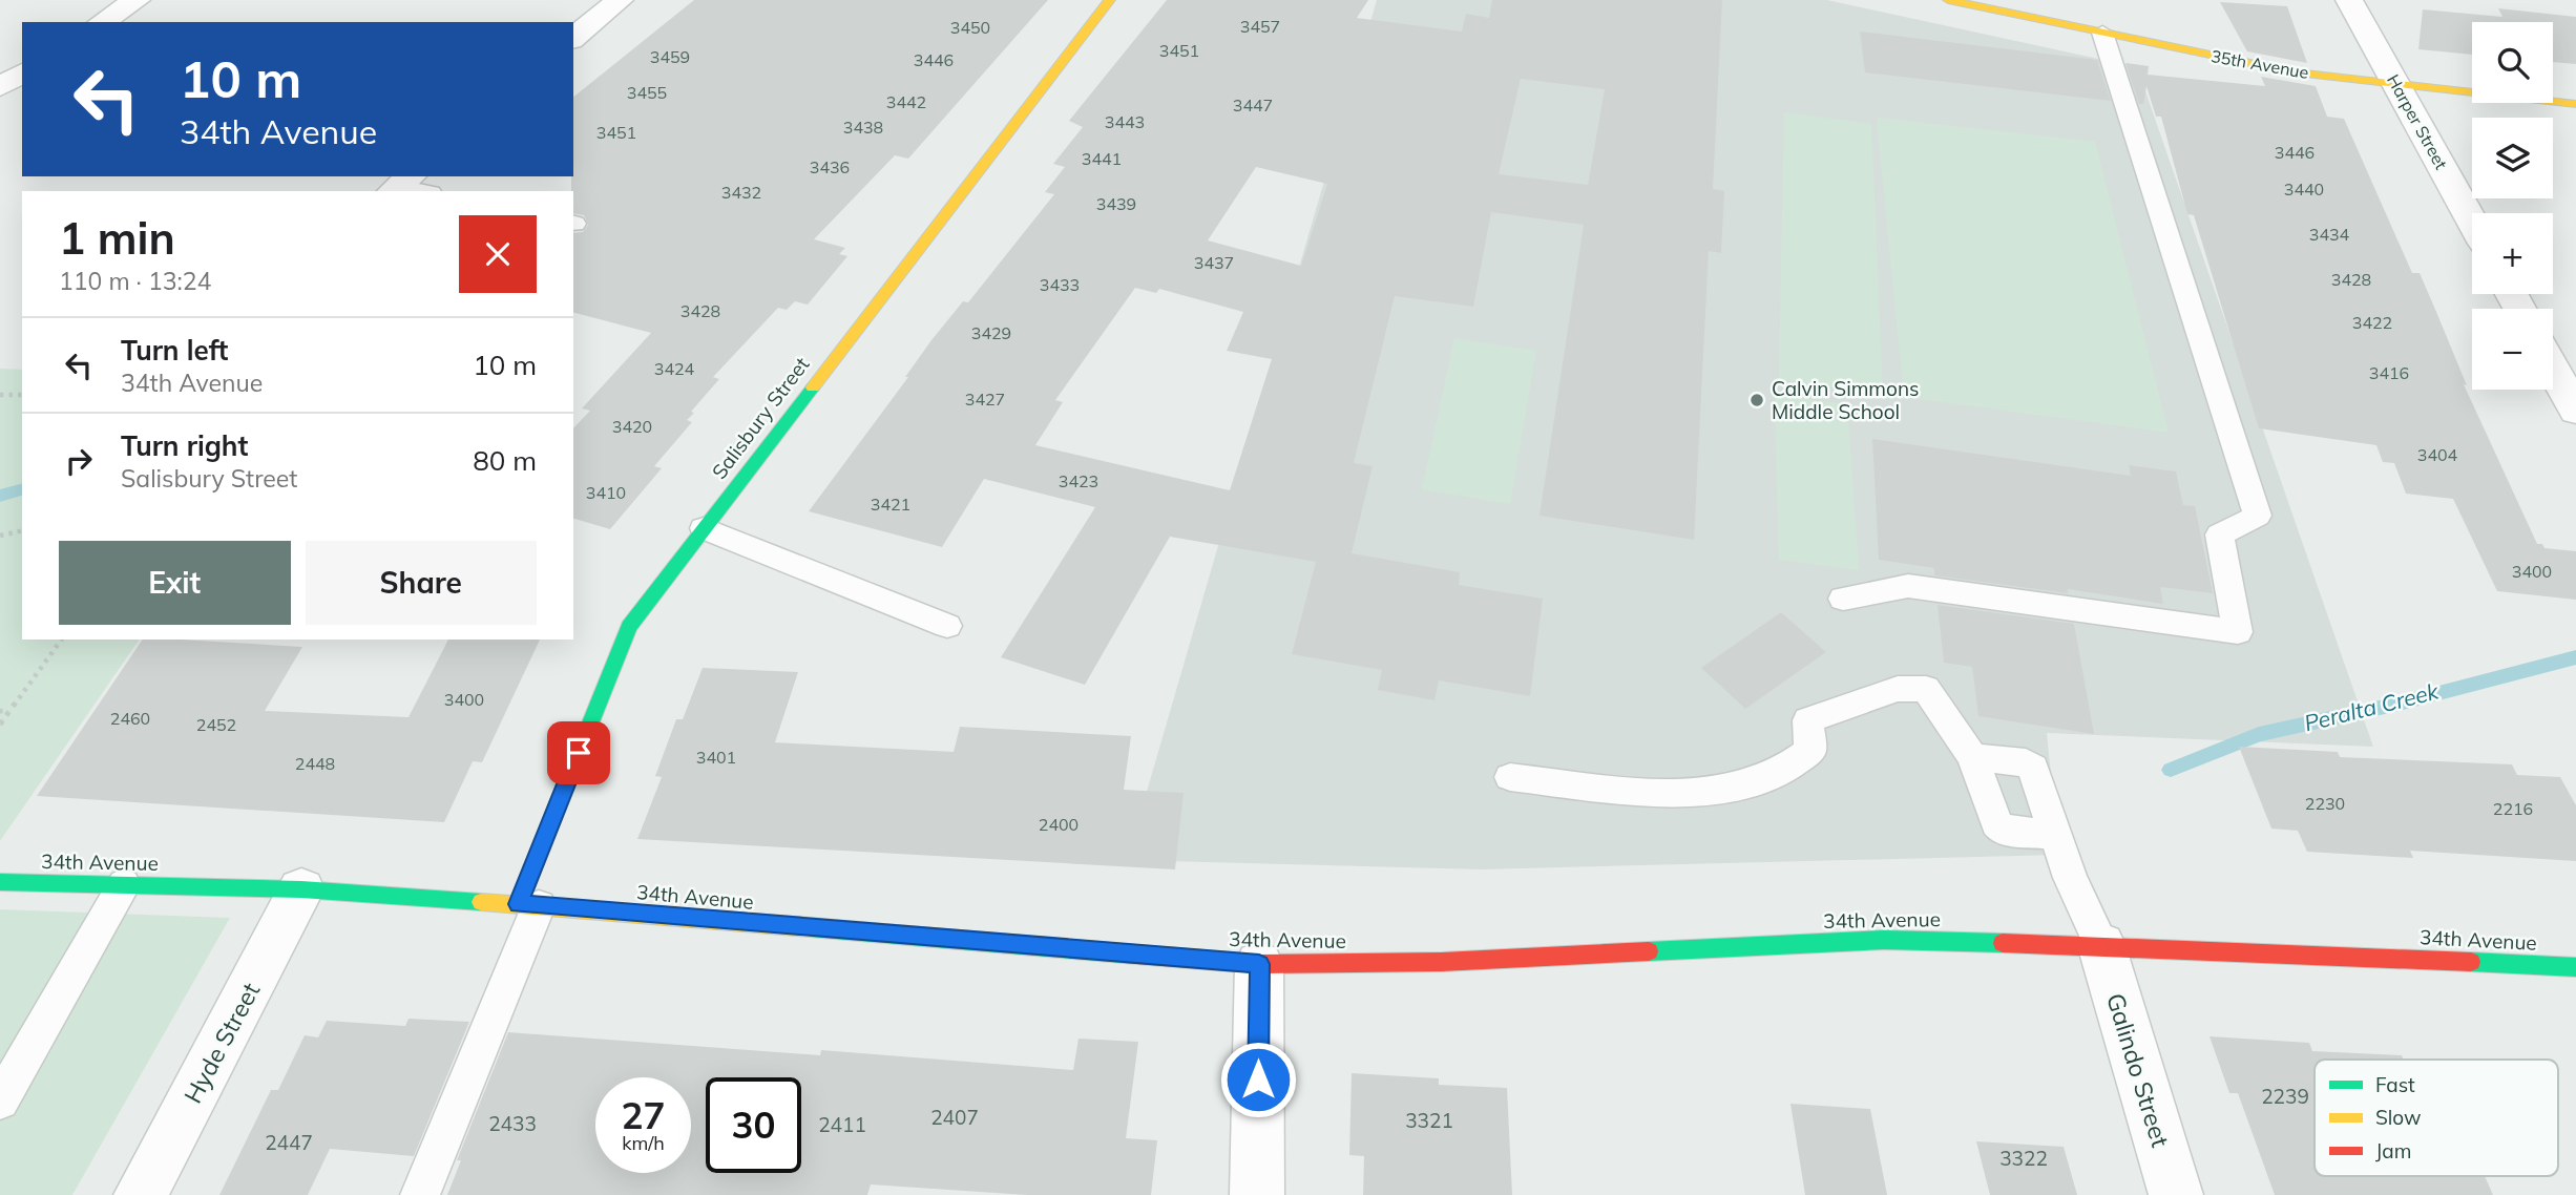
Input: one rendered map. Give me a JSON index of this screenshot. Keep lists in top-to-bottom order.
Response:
{
  "streets": {
    "street": [
      "35th Avenue",
      "Harper Street",
      "Salisbury Street",
      "34th Avenue",
      "Hyde Street",
      "Galindo Street"
    ]
  },
  "crossings": [
    ["35th Avenue", "Harper Street"],
    ["Salisbury Street", "34th Avenue"],
    ["34th Avenue", "Hyde Street"],
    ["34th Avenue", "Galindo Street"]
  ],
  "water": ["Peralta Creek"],
  "places": ["Calvin Simmons Middle School"],
  "house_numbers": [
    "3457",
    "3450",
    "3451",
    "3459",
    "3446",
    "3455",
    "3442",
    "3447",
    "3443",
    "3438",
    "3451",
    "3446",
    "3441",
    "3436",
    "3440",
    "3432",
    "3439",
    "3434",
    "3437",
    "3428",
    "3433",
    "3428",
    "3422",
    "3429",
    "3424",
    "3416",
    "3427",
    "3420",
    "3404",
    "3423",
    "3410",
    "3421",
    "3400",
    "3400",
    "2460",
    "2452",
    "3401",
    "2448",
    "2230",
    "2216",
    "2400",
    "2239",
    "2407",
    "3321",
    "2433",
    "2411",
    "2447",
    "3322"
  ],
  "legend": ["Fast", "Slow", "Jam"],
  "page": {
    "map_buttons": ["+", "−"],
    "turn": ["10 m", "34th Avenue"],
    "heading": ["1 min", "110 m · 13:24"],
    "list": [
      {
        "name": "Turn left",
        "note": "34th Avenue",
        "value": "10 m"
      },
      {
        "name": "Turn right",
        "note": "Salisbury Street",
        "value": "80 m"
      }
    ],
    "buttons": ["Exit", "Share"],
    "speed": "27 km/h",
    "limit": "30"
  }
}
